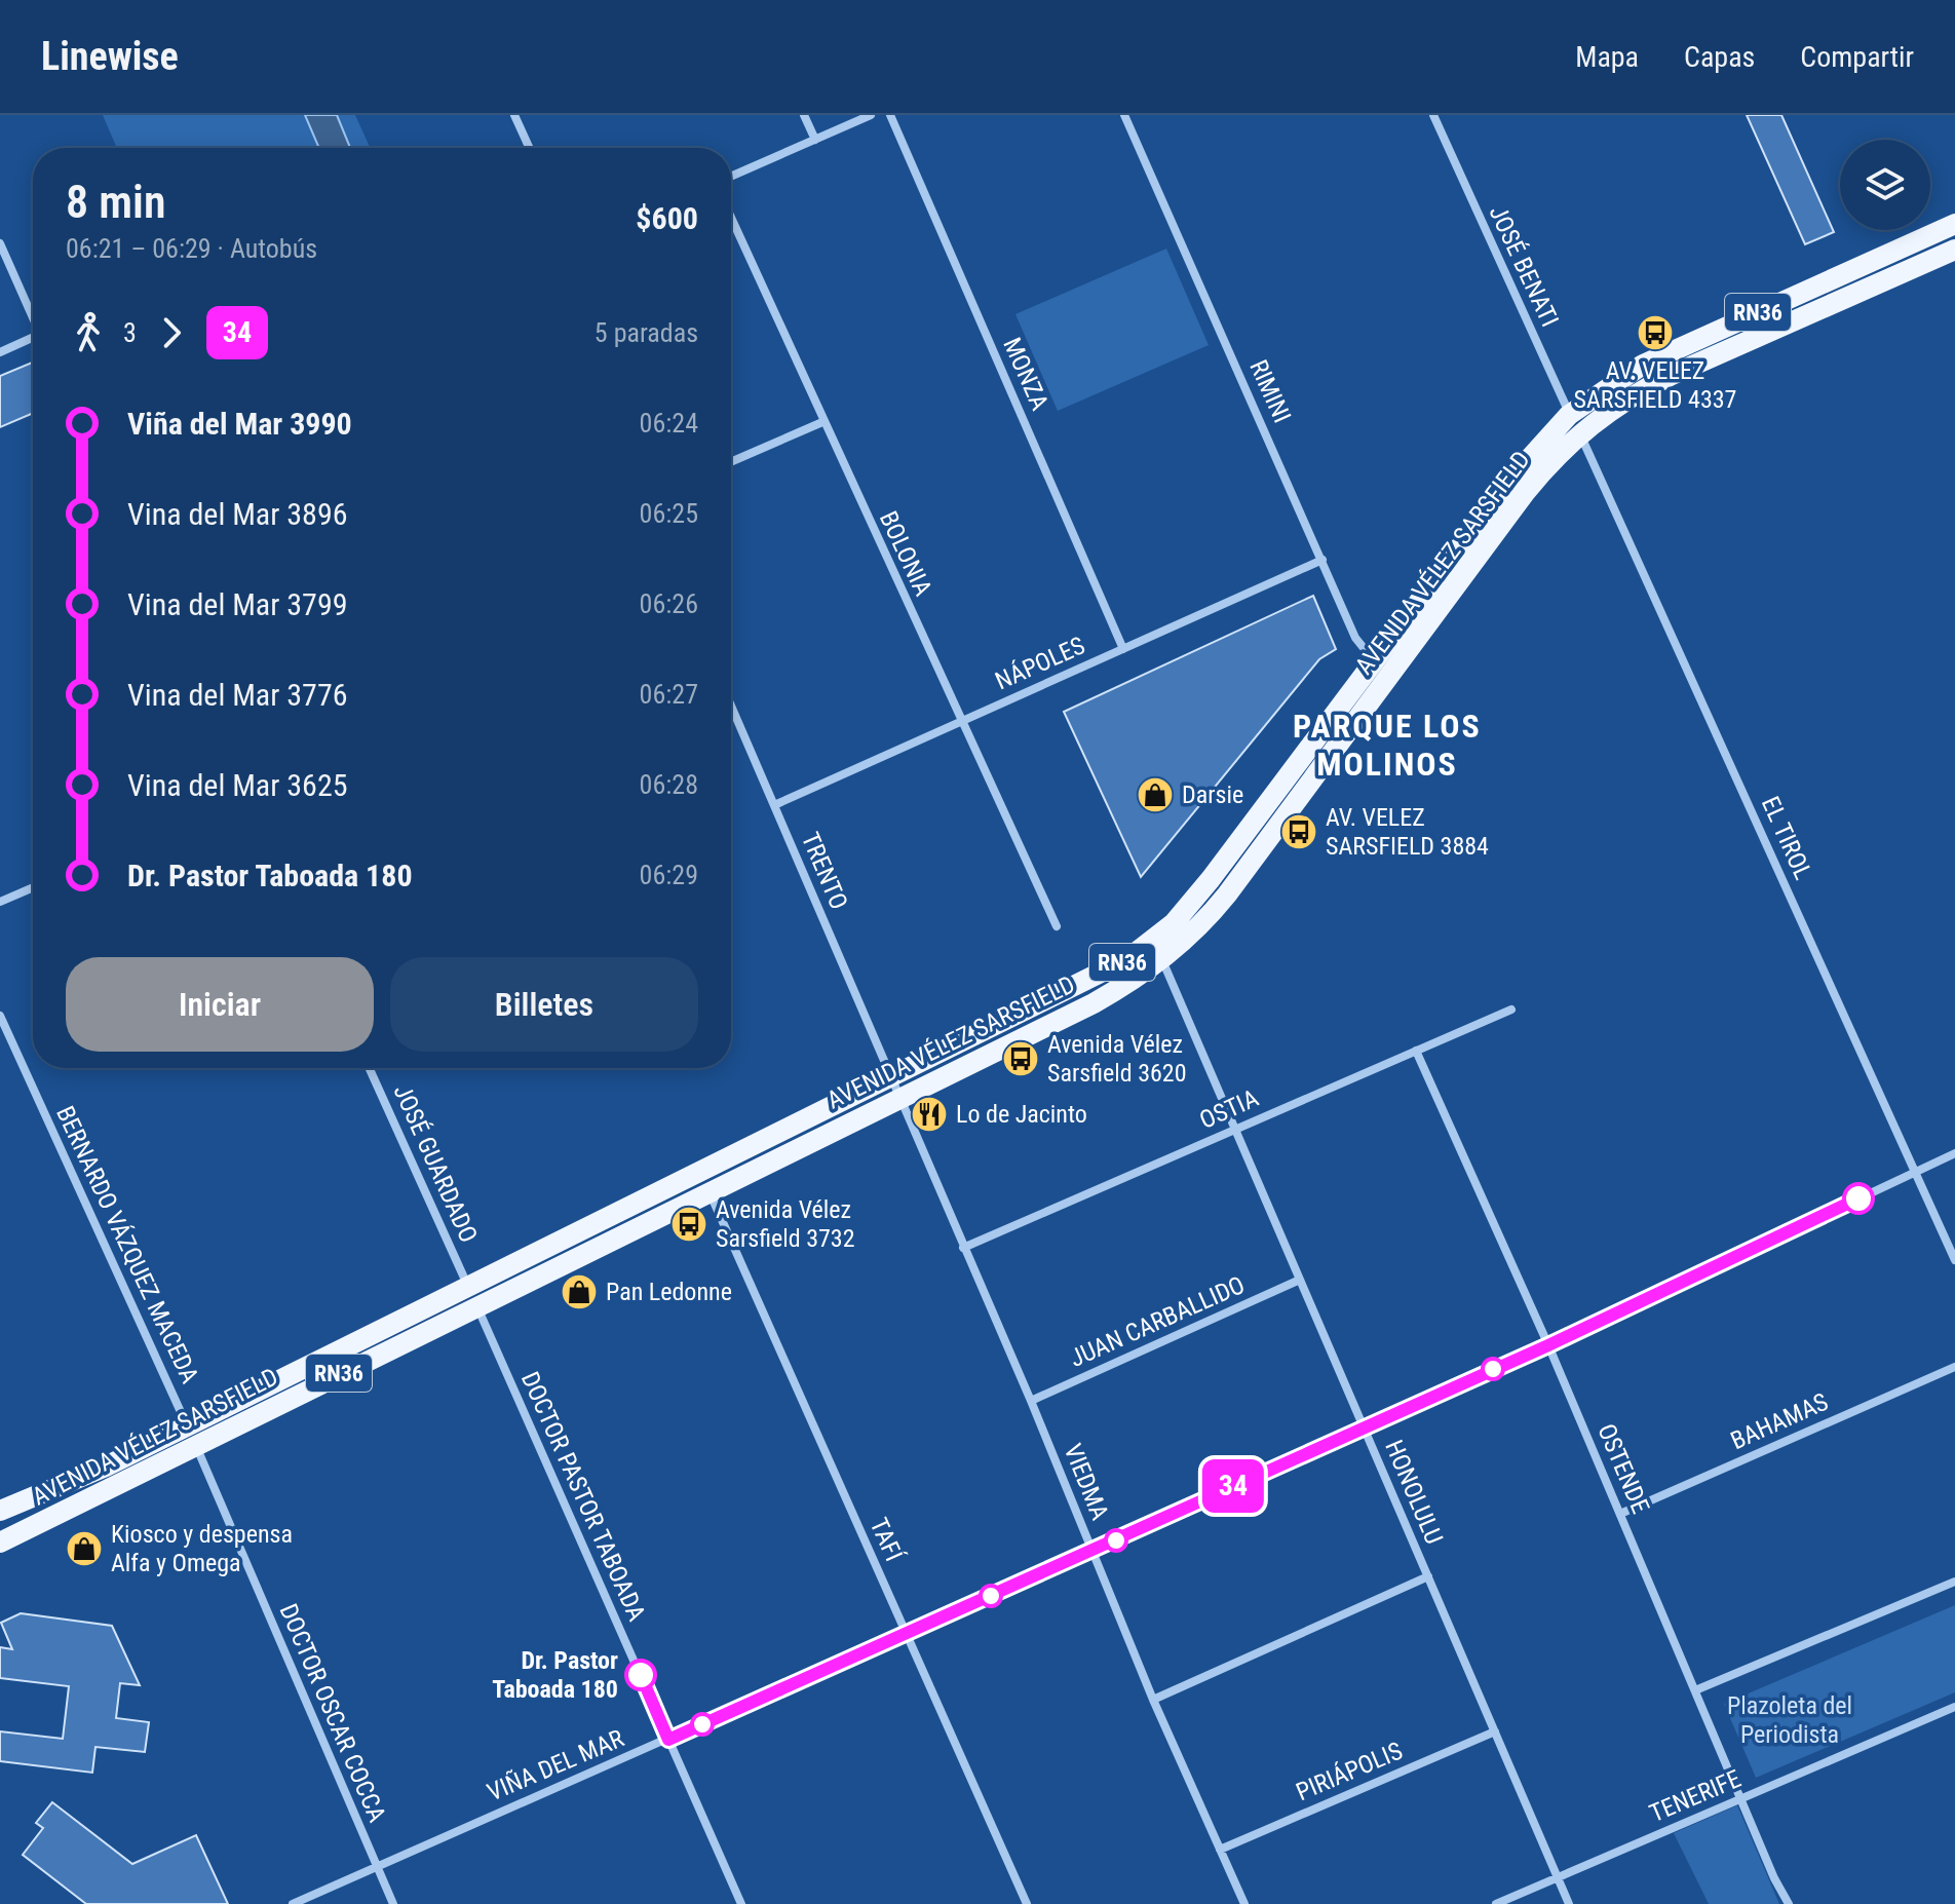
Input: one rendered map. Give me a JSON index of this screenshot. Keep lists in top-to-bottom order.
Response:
{
  "streets": {
    "main road": ["RN36", "AVENIDA VÉLEZ SARSFIELD"],
    "street": [
      "JOSÉ BENATI",
      "MONZA",
      "RIMINI",
      "BOLONIA",
      "NÁPOLES",
      "EL TIROL",
      "TRENTO",
      "OSTIA",
      "JOSÉ GUARDADO",
      "BERNARDO VÁZQUEZ MACEDA",
      "JUAN CARBALLIDO",
      "BAHAMAS",
      "OSTENDE",
      "VIEDMA",
      "HONOLULU",
      "DOCTOR PASTOR TABOADA",
      "TAFÍ",
      "DOCTOR OSCAR COCCA",
      "VIÑA DEL MAR",
      "PIRIÁPOLIS",
      "TENERIFE"
    ]
  },
  "crossings": [
    ["JOSÉ BENATI", "AVENIDA VÉLEZ SARSFIELD"],
    ["JOSÉ BENATI", "EL TIROL"],
    ["MONZA", "NÁPOLES"],
    ["RIMINI", "AVENIDA VÉLEZ SARSFIELD"],
    ["RIMINI", "NÁPOLES"],
    ["BOLONIA", "NÁPOLES"],
    ["AVENIDA VÉLEZ SARSFIELD", "EL TIROL"],
    ["AVENIDA VÉLEZ SARSFIELD", "TRENTO"],
    ["AVENIDA VÉLEZ SARSFIELD", "JOSÉ GUARDADO"],
    ["AVENIDA VÉLEZ SARSFIELD", "BERNARDO VÁZQUEZ MACEDA"],
    ["AVENIDA VÉLEZ SARSFIELD", "VIEDMA"],
    ["AVENIDA VÉLEZ SARSFIELD", "HONOLULU"],
    ["AVENIDA VÉLEZ SARSFIELD", "DOCTOR PASTOR TABOADA"],
    ["AVENIDA VÉLEZ SARSFIELD", "TAFÍ"],
    ["AVENIDA VÉLEZ SARSFIELD", "DOCTOR OSCAR COCCA"],
    ["NÁPOLES", "TRENTO"],
    ["EL TIROL", "VIÑA DEL MAR"],
    ["TRENTO", "VIEDMA"],
    ["OSTIA", "OSTENDE"],
    ["OSTIA", "VIEDMA"],
    ["OSTIA", "HONOLULU"],
    ["JOSÉ GUARDADO", "DOCTOR PASTOR TABOADA"],
    ["BERNARDO VÁZQUEZ MACEDA", "DOCTOR OSCAR COCCA"],
    ["JUAN CARBALLIDO", "VIEDMA"],
    ["JUAN CARBALLIDO", "HONOLULU"],
    ["BAHAMAS", "OSTENDE"],
    ["OSTENDE", "VIÑA DEL MAR"],
    ["OSTENDE", "TENERIFE"],
    ["VIEDMA", "VIÑA DEL MAR"],
    ["VIEDMA", "PIRIÁPOLIS"],
    ["HONOLULU", "VIÑA DEL MAR"],
    ["HONOLULU", "PIRIÁPOLIS"],
    ["HONOLULU", "TENERIFE"],
    ["DOCTOR PASTOR TABOADA", "VIÑA DEL MAR"],
    ["TAFÍ", "VIÑA DEL MAR"],
    ["DOCTOR OSCAR COCCA", "VIÑA DEL MAR"]
  ],
  "districts": ["PARQUE LOS MOLINOS"],
  "parks": ["Plazoleta del Periodista"],
  "places": {
    "bus stop": [
      "AV. VELEZ SARSFIELD 4337",
      "AV. VELEZ SARSFIELD 3884",
      "Avenida Vélez Sarsfield 3620",
      "Avenida Vélez Sarsfield 3732"
    ],
    "shop": ["Darsie", "Pan Ledonne", "Kiosco y despensa Alfa y Omega"],
    "restaurant": ["Lo de Jacinto"],
    "other": ["Dr. Pastor Taboada 180"]
  },
  "lines": ["bus line 34"],
  "page": {
    "header": "Linewise",
    "nav": ["Mapa", "Capas", "Compartir"],
    "on_map": "34",
    "heading": ["8 min", "06:21 – 06:29 · Autobús", "$600"],
    "legs": ["3", "34", "5 paradas"],
    "list": [
      {
        "name": "Viña del Mar 3990",
        "value": "06:24"
      },
      {
        "name": "Vina del Mar 3896",
        "value": "06:25"
      },
      {
        "name": "Vina del Mar 3799",
        "value": "06:26"
      },
      {
        "name": "Vina del Mar 3776",
        "value": "06:27"
      },
      {
        "name": "Vina del Mar 3625",
        "value": "06:28"
      },
      {
        "name": "Dr. Pastor Taboada 180",
        "value": "06:29"
      }
    ],
    "buttons": ["Iniciar", "Billetes"]
  }
}
